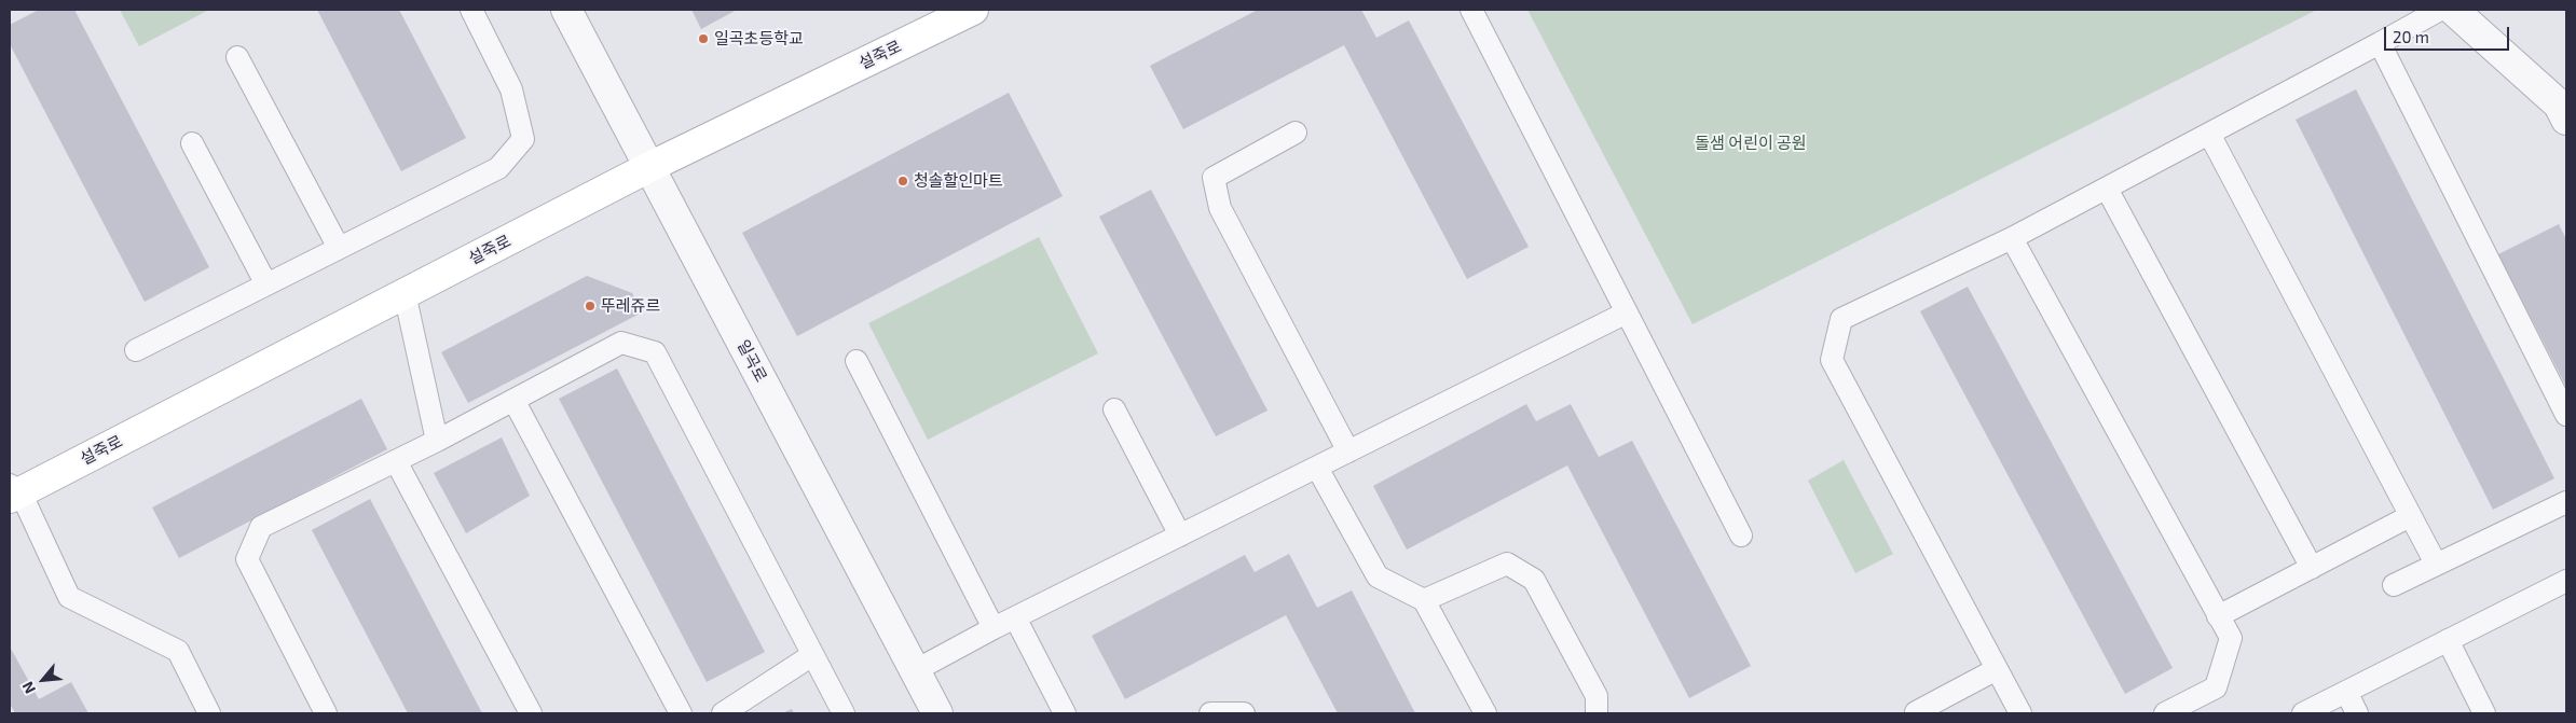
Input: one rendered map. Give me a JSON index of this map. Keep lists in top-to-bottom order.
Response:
{
  "streets": {
    "main road": ["설죽로"],
    "street": ["일곡로"]
  },
  "crossings": [
    ["설죽로", "일곡로"]
  ],
  "parks": ["돌샘 어린이 공원"],
  "places": ["일곡초등학교", "청솔할인마트", "뚜레쥬르"],
  "scale_bar": "20 m",
  "north": "bottom left"
}
